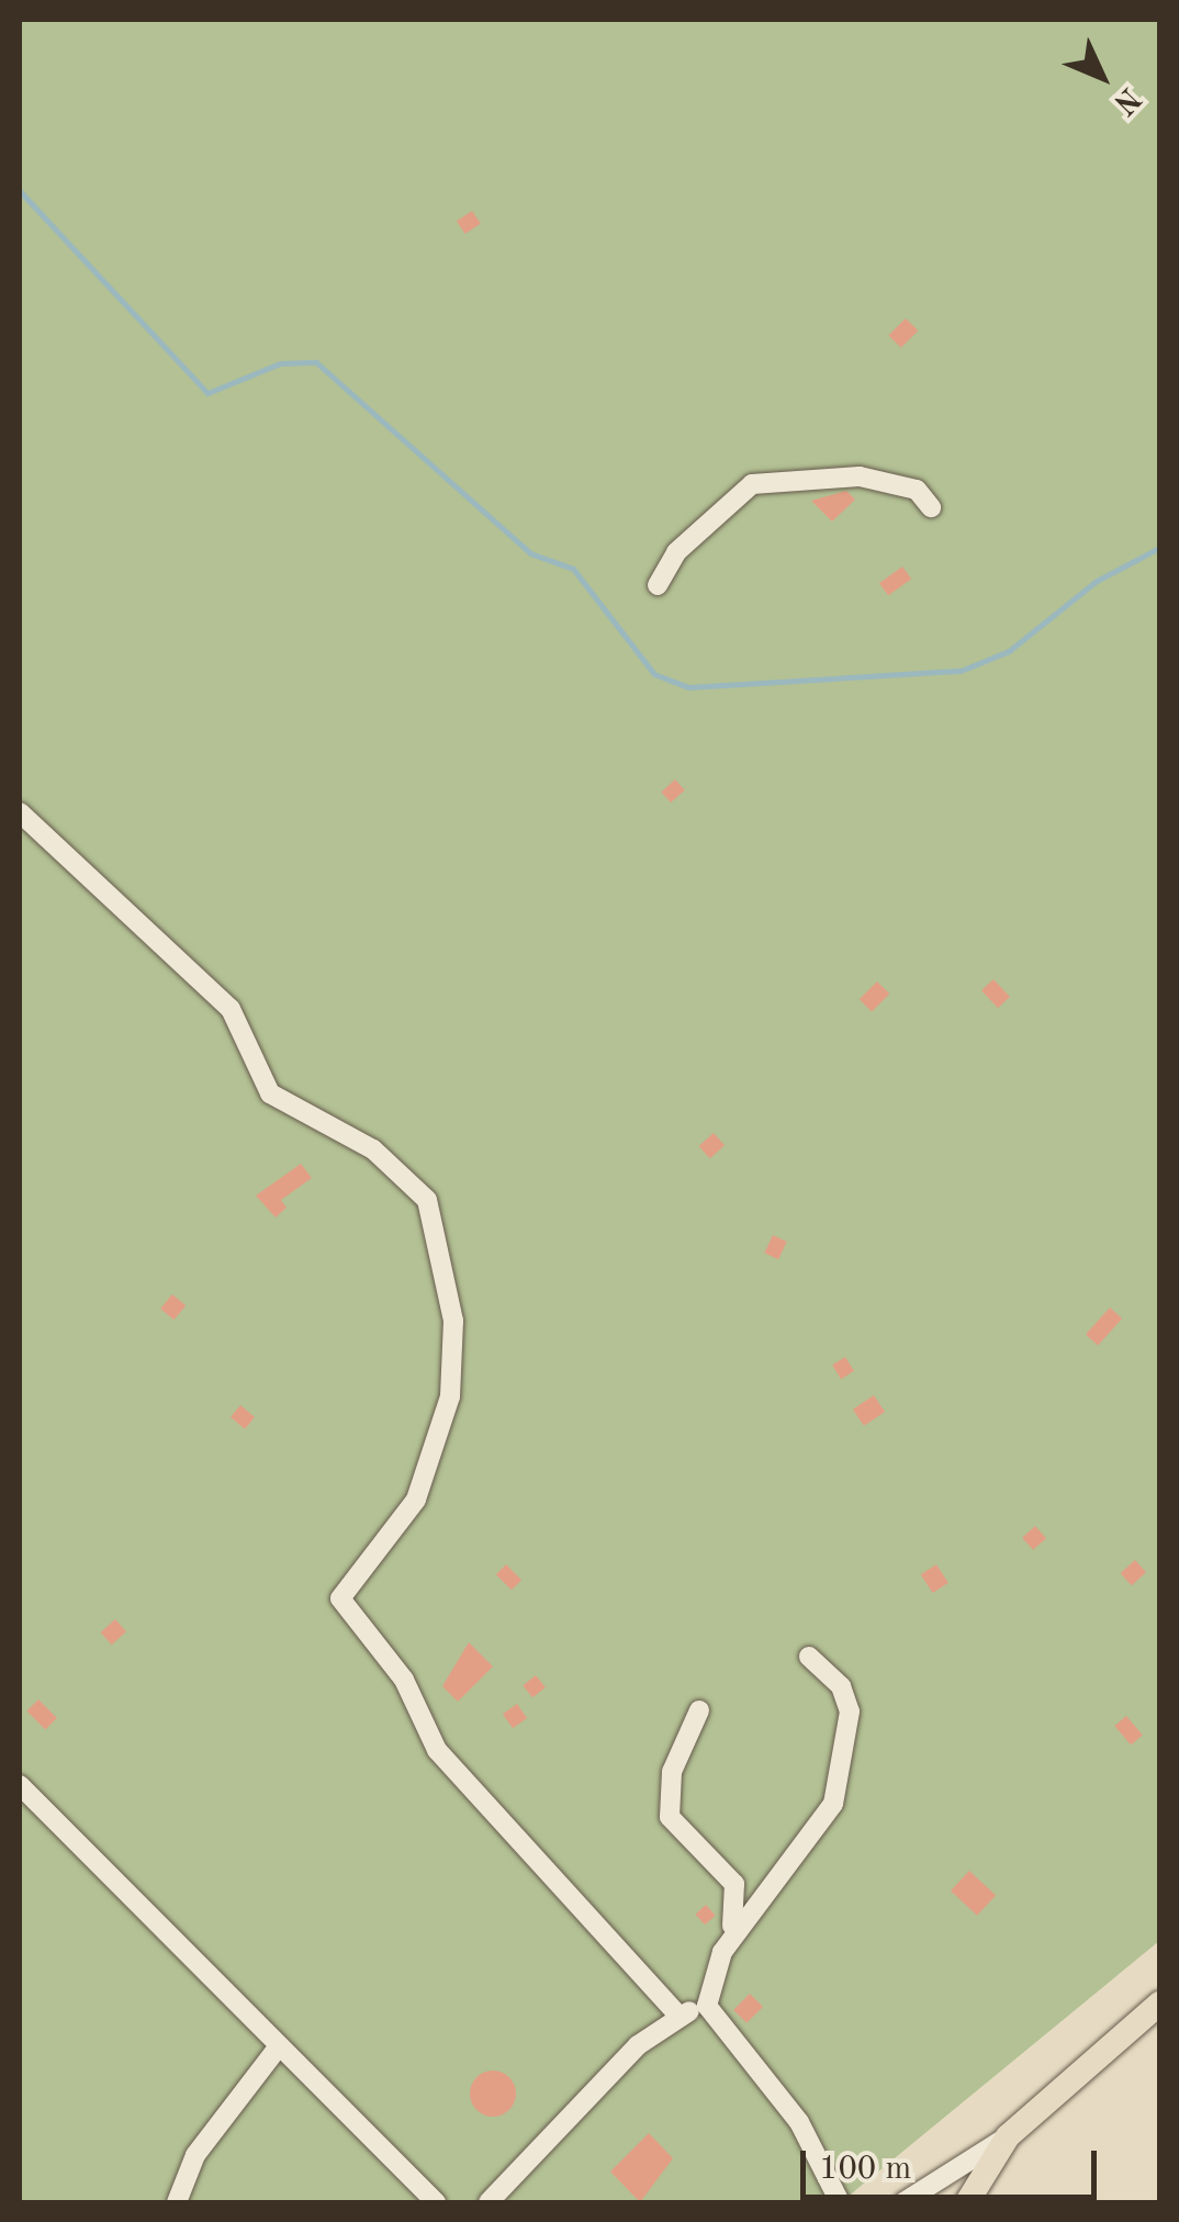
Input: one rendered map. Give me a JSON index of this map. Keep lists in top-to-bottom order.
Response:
{
  "scale_bar": "100 m",
  "north": "bottom right"
}
